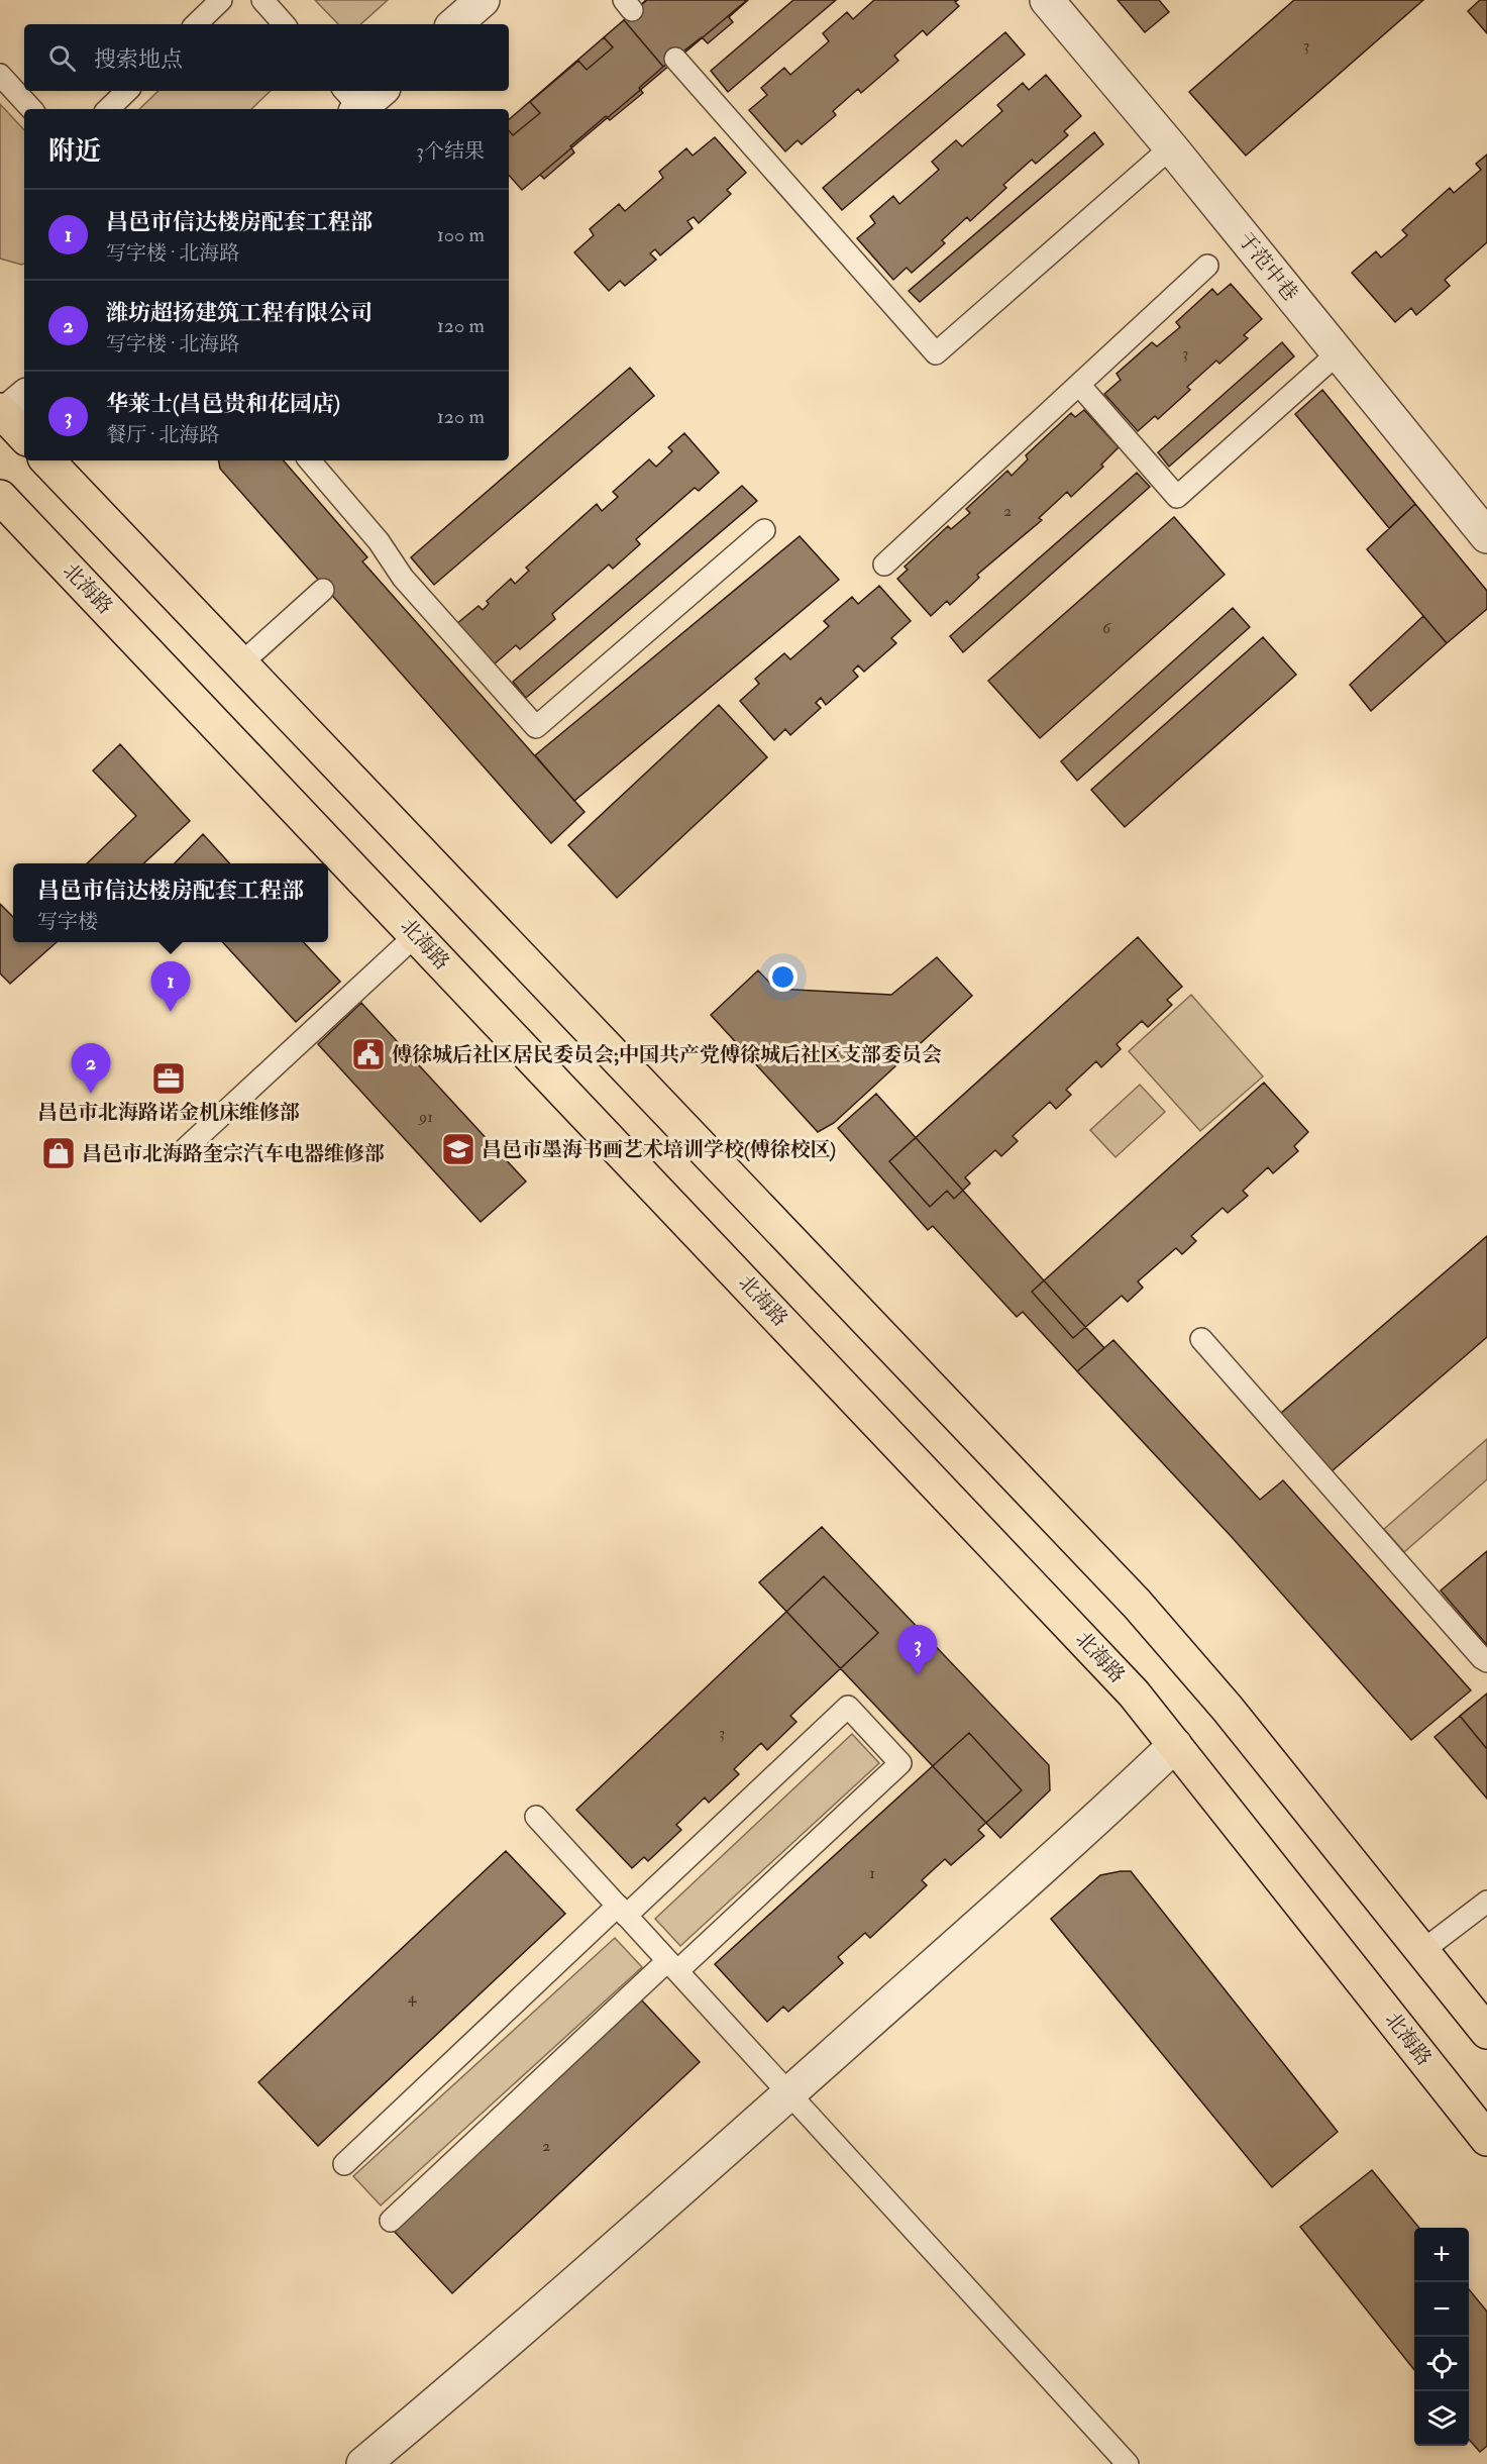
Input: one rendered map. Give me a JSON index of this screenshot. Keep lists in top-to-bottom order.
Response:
{
  "streets": {
    "main road": ["北海路"],
    "street": ["于范中巷"]
  },
  "places": {
    "public building": ["傅徐城后社区居民委员会;中国共产党傅徐城后社区支部委员会"],
    "office": ["昌邑市北海路诺金机床维修部"],
    "school or university": ["昌邑市墨海书画艺术培训学校(傅徐校区)"],
    "shop": ["昌邑市北海路奎宗汽车电器维修部"]
  },
  "house_numbers": [
    "3",
    "3",
    "2",
    "6",
    "91",
    "3",
    "1",
    "4",
    "2"
  ],
  "page": {
    "search": "搜索地点",
    "heading": ["附近", "3个结果"],
    "list": [
      {
        "mark": "1",
        "name": "昌邑市信达楼房配套工程部",
        "note": "写字楼 · 北海路",
        "value": "100 m"
      },
      {
        "mark": "2",
        "name": "潍坊超扬建筑工程有限公司",
        "note": "写字楼 · 北海路",
        "value": "120 m"
      },
      {
        "mark": "3",
        "name": "华莱士(昌邑贵和花园店)",
        "note": "餐厅 · 北海路",
        "value": "120 m"
      }
    ],
    "popup": ["昌邑市信达楼房配套工程部", "写字楼"],
    "pins": ["1", "2", "3"],
    "map_buttons": ["+", "−"]
  }
}
